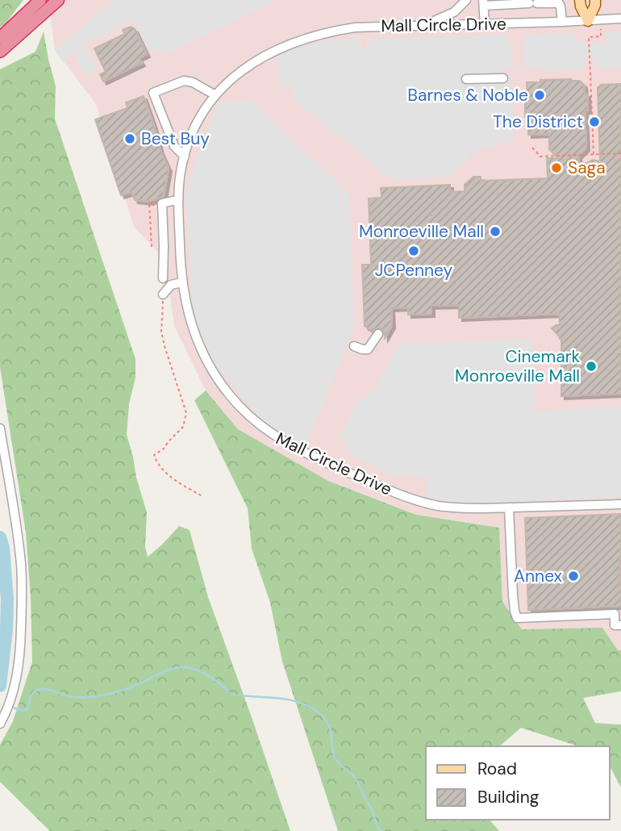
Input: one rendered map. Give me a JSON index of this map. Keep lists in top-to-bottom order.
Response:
{
  "streets": {
    "street": ["Mall Circle Drive"]
  },
  "places": [
    "Barnes & Noble",
    "The District",
    "Best Buy",
    "Saga",
    "Monroeville Mall",
    "JCPenney",
    "Cinemark Monroeville Mall",
    "Annex"
  ],
  "legend": ["Road", "Building"]
}
